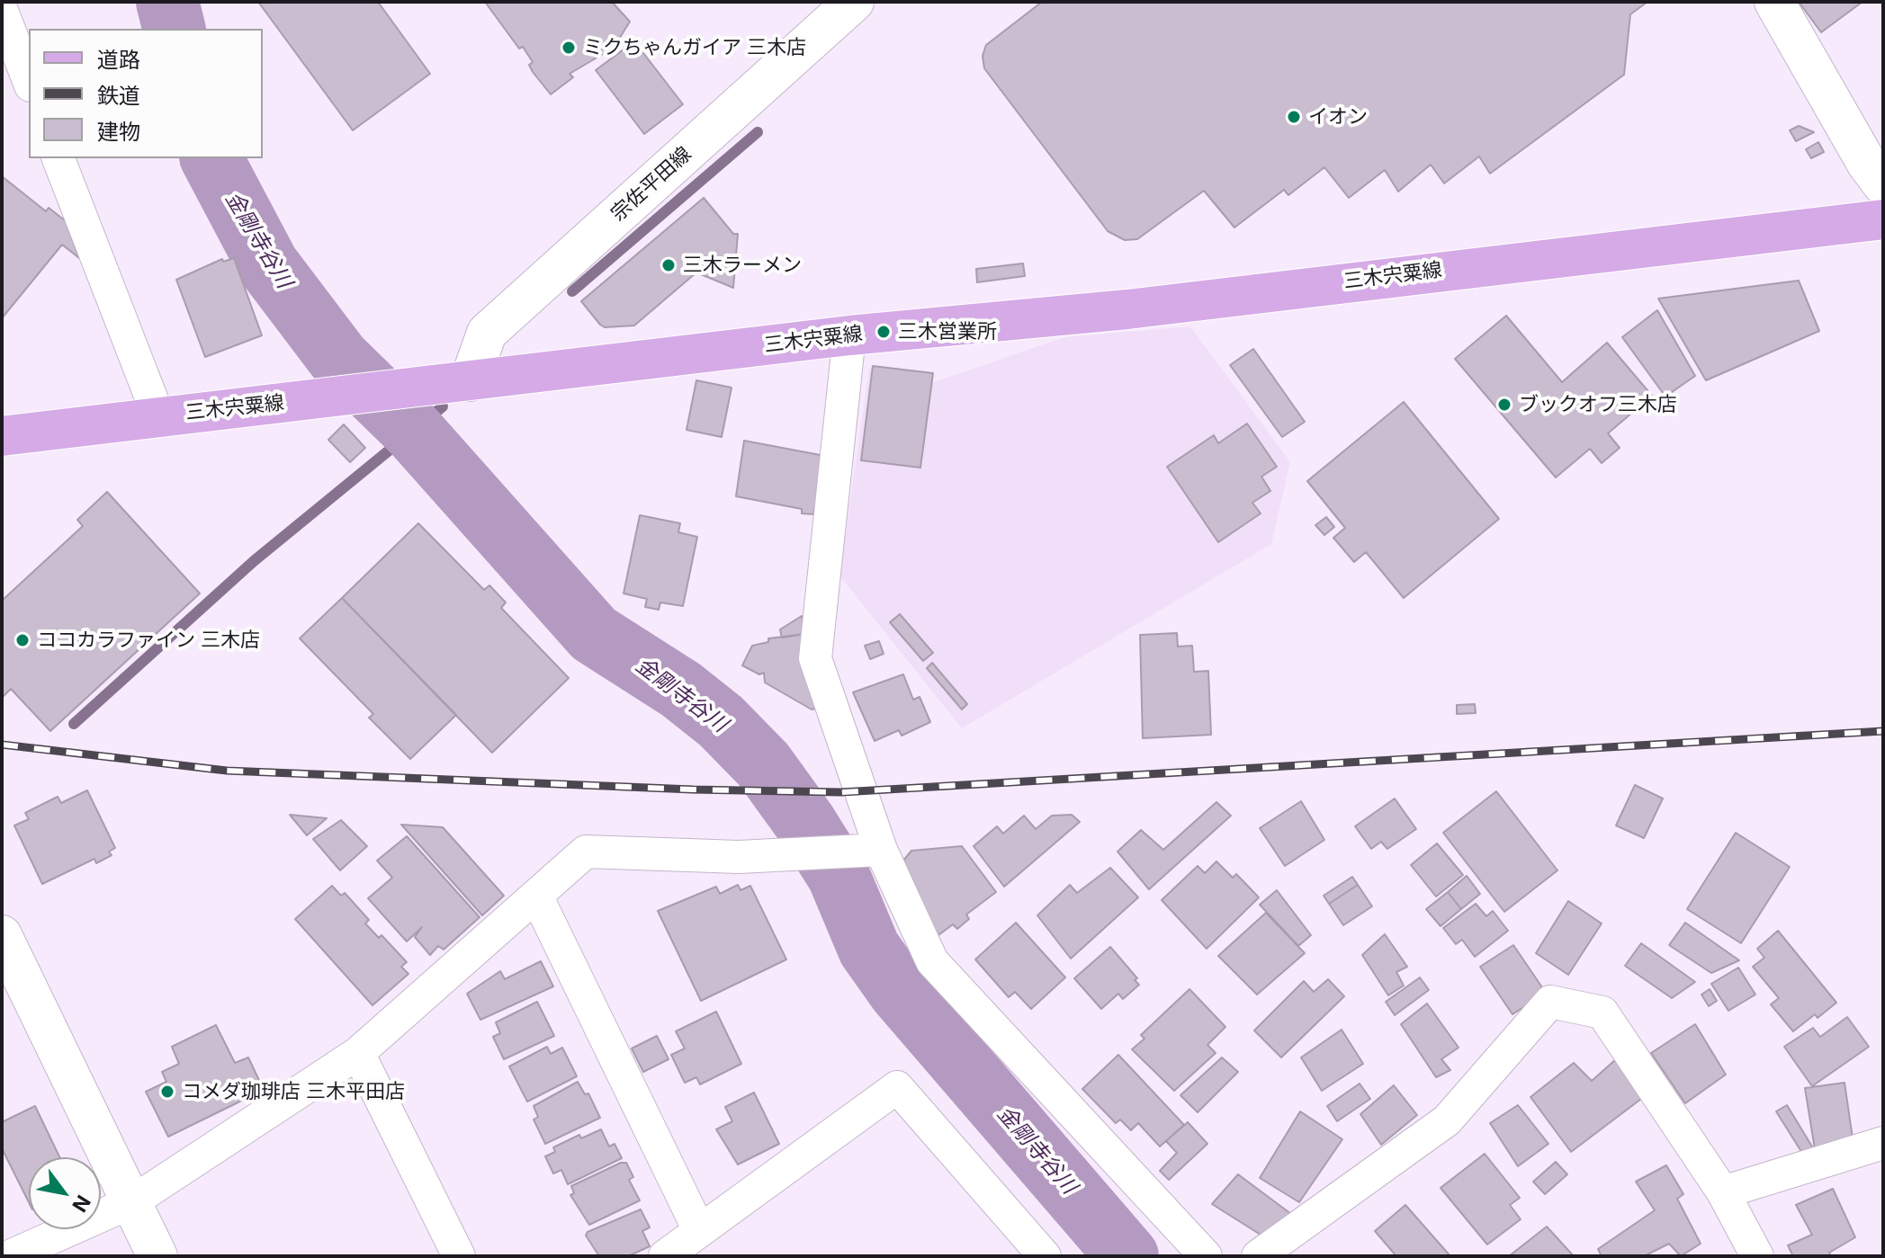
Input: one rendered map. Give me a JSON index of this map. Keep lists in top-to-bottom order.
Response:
{
  "streets": {
    "main road": ["三木宍粟線"],
    "street": ["宗佐平田線"]
  },
  "crossings": [
    ["宗佐平田線", "三木宍粟線"]
  ],
  "water": ["金剛寺谷川"],
  "places": [
    "ミクちゃんガイア 三木店",
    "イオン",
    "三木ラーメン",
    "三木営業所",
    "ブックオフ三木店",
    "ココカラファイン 三木店",
    "コメダ珈琲店 三木平田店"
  ],
  "legend": ["道路", "鉄道", "建物"],
  "north": "bottom right"
}
